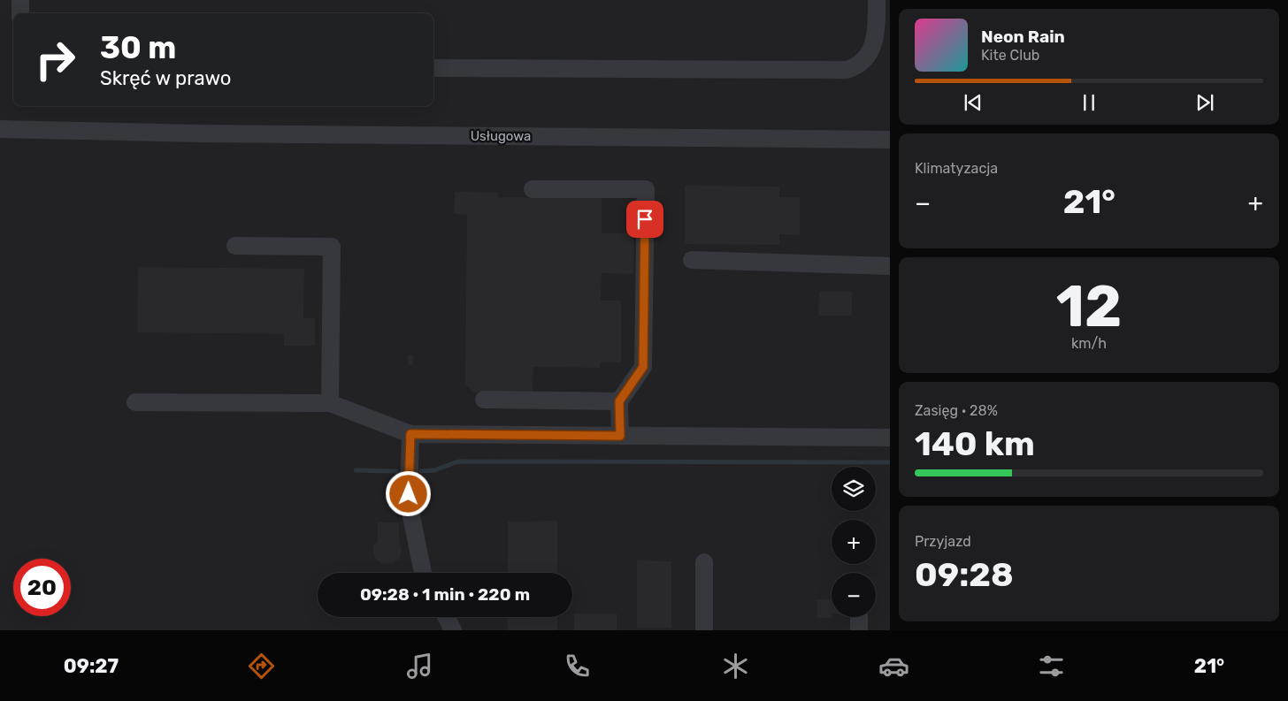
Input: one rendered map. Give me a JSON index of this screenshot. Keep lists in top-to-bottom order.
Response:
{
  "streets": {
    "street": ["Usługowa"]
  },
  "page": {
    "turn": ["30 m", "Skręć w prawo"],
    "song": ["Neon Rain", "Kite Club"],
    "tile": [
      "Klimatyzacja",
      ["12", "km/h"],
      ["Zasięg · 28%", "140 km"],
      ["Przyjazd", "09:28"]
    ],
    "heat": ["−", "21°", "+"],
    "map_buttons": ["+", "−"],
    "limit": "20",
    "trip": "09:28 · 1 min · 220 m",
    "tabs": ["09:27", "21°"]
  }
}
